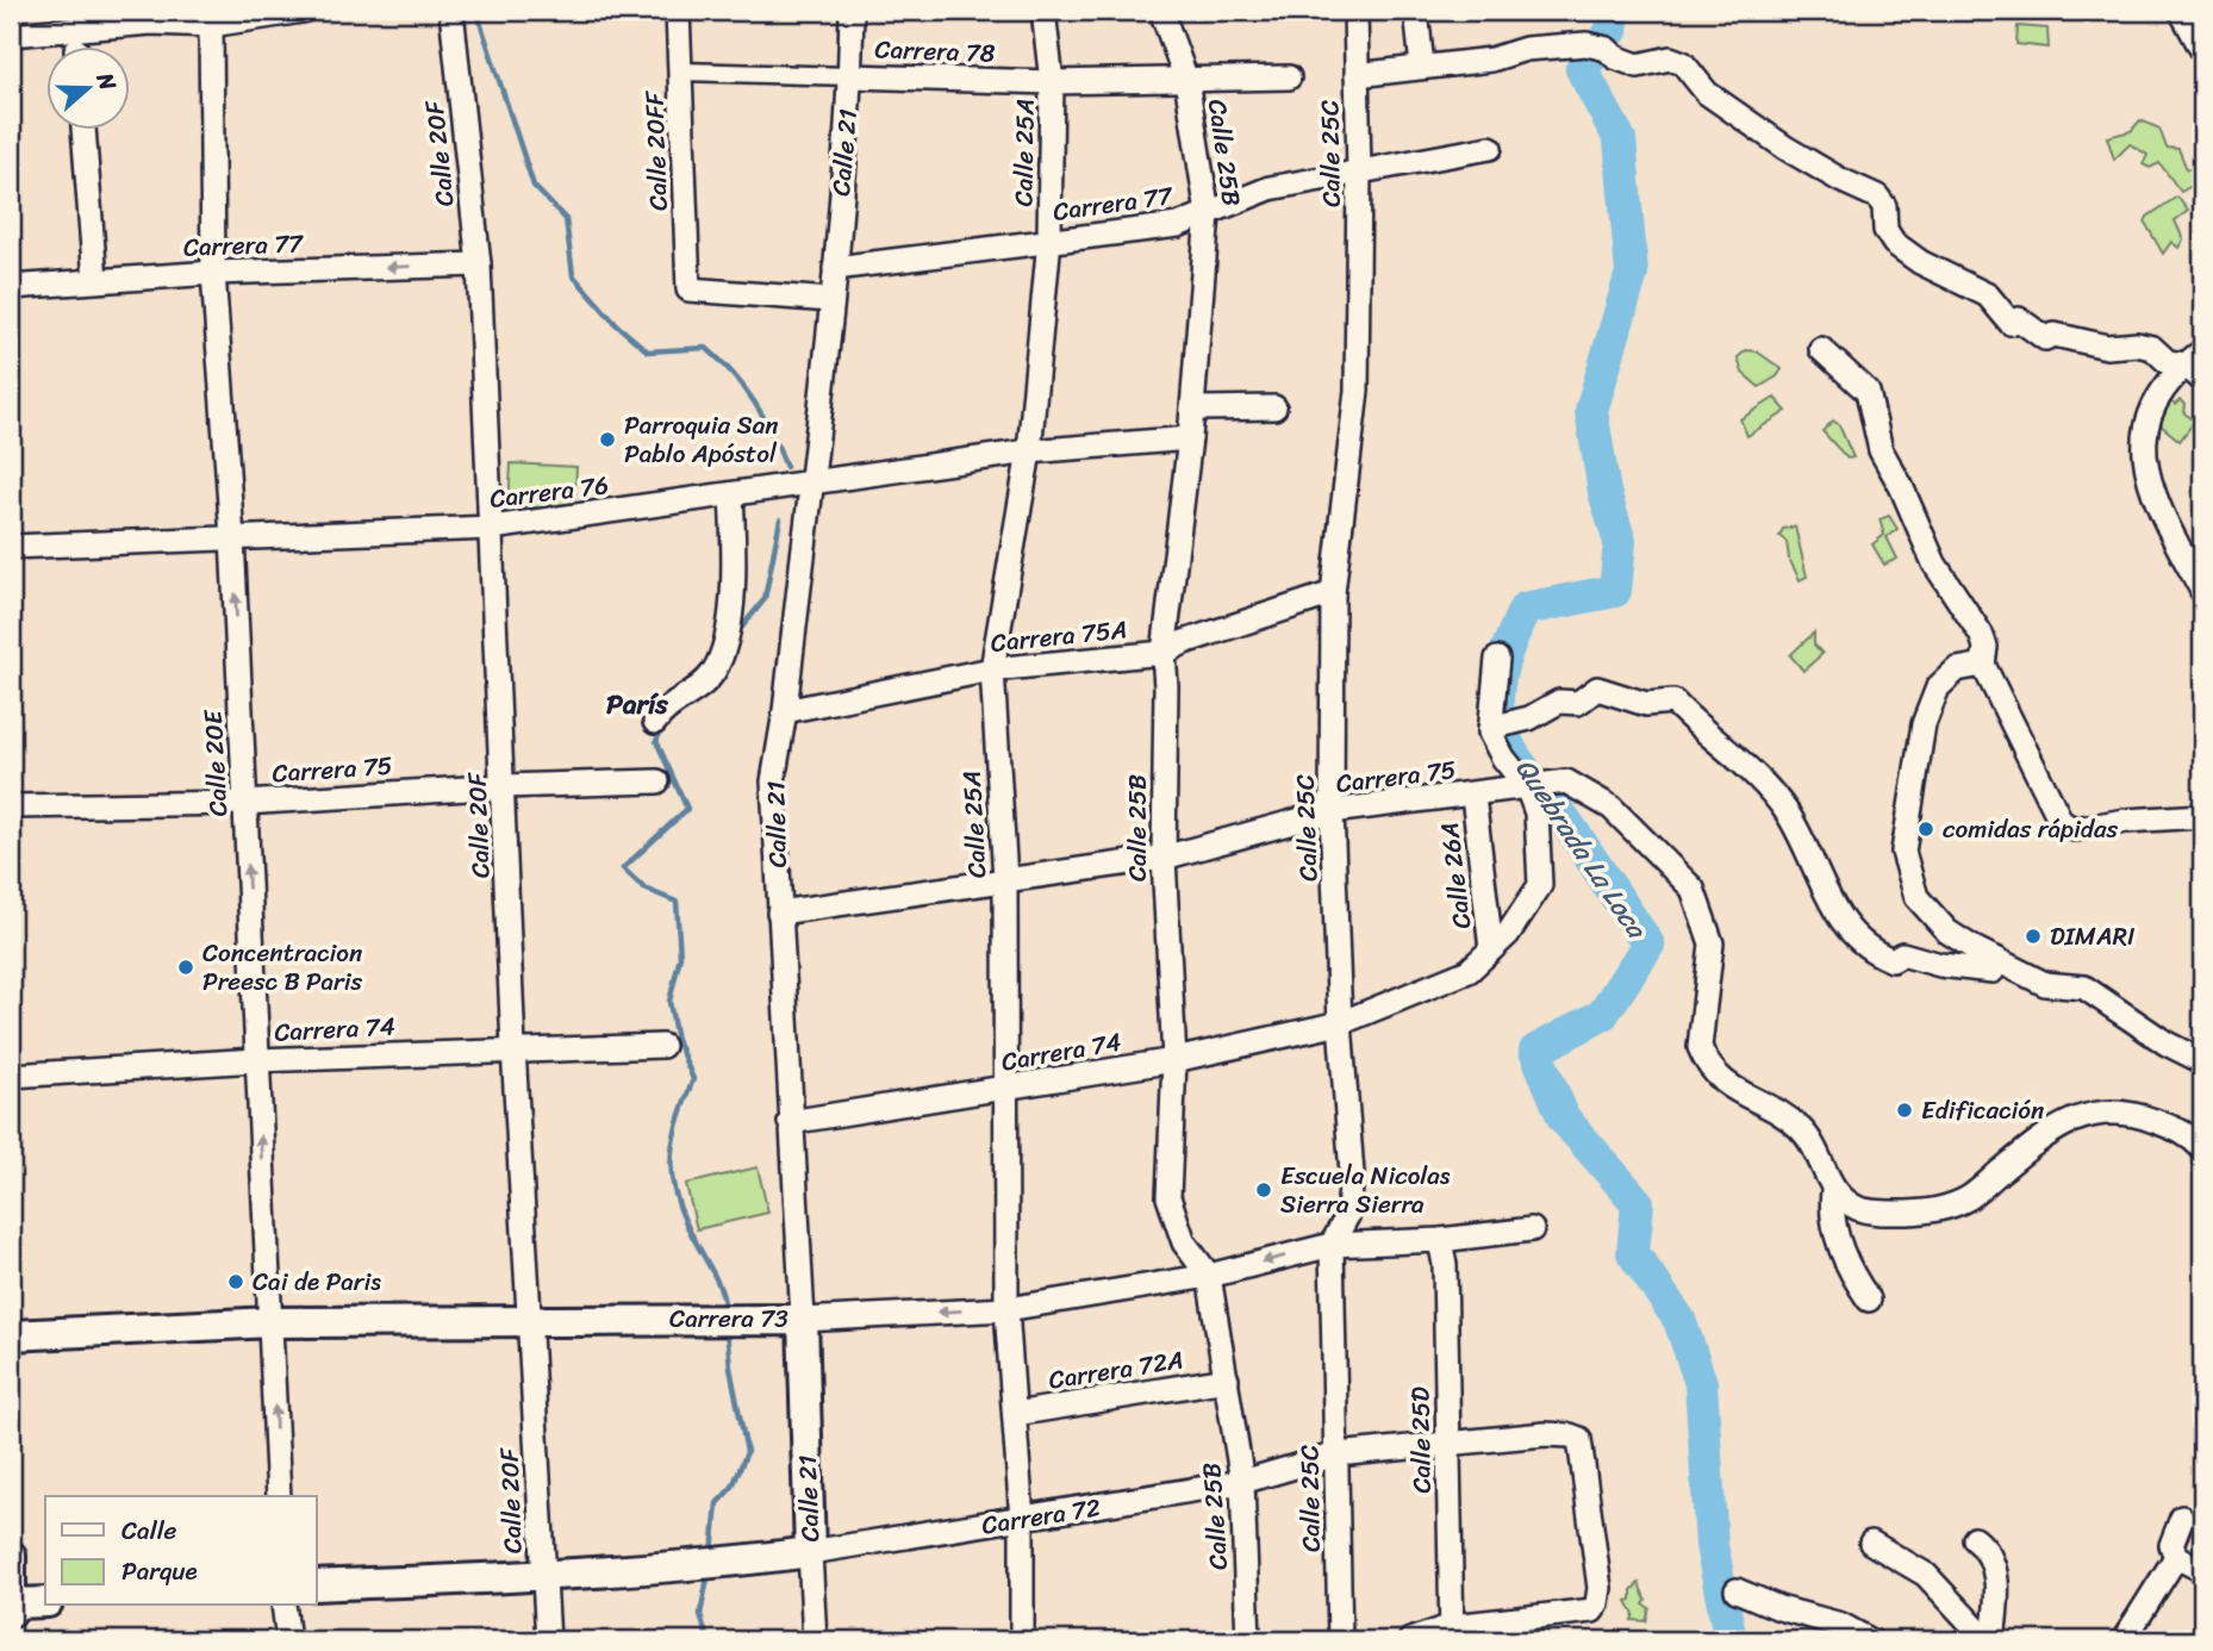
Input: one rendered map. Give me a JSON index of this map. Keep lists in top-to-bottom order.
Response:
{
  "streets": {
    "street": [
      "Carrera 78",
      "Calle 20FF",
      "Calle 21",
      "Calle 25A",
      "Calle 25B",
      "Calle 20F",
      "Calle 25C",
      "Carrera 77",
      "Carrera 76",
      "Carrera 75A",
      "Calle 20E",
      "Carrera 75",
      "Calle 26A",
      "Carrera 74",
      "Carrera 73",
      "Carrera 72A",
      "Calle 25D",
      "Carrera 72"
    ]
  },
  "crossings": [
    ["Carrera 78", "Calle 20FF"],
    ["Carrera 78", "Calle 21"],
    ["Carrera 78", "Calle 25A"],
    ["Carrera 78", "Calle 25B"],
    ["Calle 20FF", "Calle 21"],
    ["Calle 21", "Carrera 77"],
    ["Calle 21", "Carrera 76"],
    ["Calle 21", "Carrera 75A"],
    ["Calle 21", "Carrera 75"],
    ["Calle 21", "Carrera 74"],
    ["Calle 21", "Carrera 73"],
    ["Calle 21", "Carrera 72"],
    ["Calle 25A", "Carrera 77"],
    ["Calle 25A", "Carrera 76"],
    ["Calle 25A", "Carrera 75A"],
    ["Calle 25A", "Carrera 75"],
    ["Calle 25A", "Carrera 74"],
    ["Calle 25A", "Carrera 73"],
    ["Calle 25A", "Carrera 72A"],
    ["Calle 25A", "Carrera 72"],
    ["Calle 25B", "Carrera 77"],
    ["Calle 25B", "Carrera 76"],
    ["Calle 25B", "Carrera 75A"],
    ["Calle 25B", "Carrera 75"],
    ["Calle 25B", "Carrera 74"],
    ["Calle 25B", "Carrera 73"],
    ["Calle 25B", "Carrera 72A"],
    ["Calle 25B", "Carrera 72"],
    ["Calle 20F", "Carrera 77"],
    ["Calle 20F", "Carrera 76"],
    ["Calle 20F", "Carrera 75"],
    ["Calle 20F", "Carrera 74"],
    ["Calle 20F", "Carrera 73"],
    ["Calle 20F", "Carrera 72"],
    ["Calle 25C", "Carrera 77"],
    ["Calle 25C", "Carrera 75A"],
    ["Calle 25C", "Carrera 75"],
    ["Calle 25C", "Carrera 74"],
    ["Calle 25C", "Carrera 73"],
    ["Calle 25C", "Carrera 72"],
    ["Carrera 77", "Calle 20E"],
    ["Carrera 76", "Calle 20E"],
    ["Calle 20E", "Carrera 75"],
    ["Calle 20E", "Carrera 74"],
    ["Calle 20E", "Carrera 73"],
    ["Carrera 75", "Calle 26A"],
    ["Carrera 75", "Carrera 74"],
    ["Calle 26A", "Carrera 74"],
    ["Carrera 73", "Calle 25D"],
    ["Calle 25D", "Carrera 72"]
  ],
  "one_way": ["Calle 20E"],
  "districts": ["París"],
  "water": ["Quebrada La Loca"],
  "places": [
    "Parroquia San Pablo Apóstol",
    "comidas rápidas",
    "DIMARI",
    "Concentracion Preesc B Paris",
    "Edificación",
    "Escuela Nicolas Sierra Sierra",
    "Cai de Paris"
  ],
  "legend": ["Calle", "Parque"],
  "north": "right"
}
